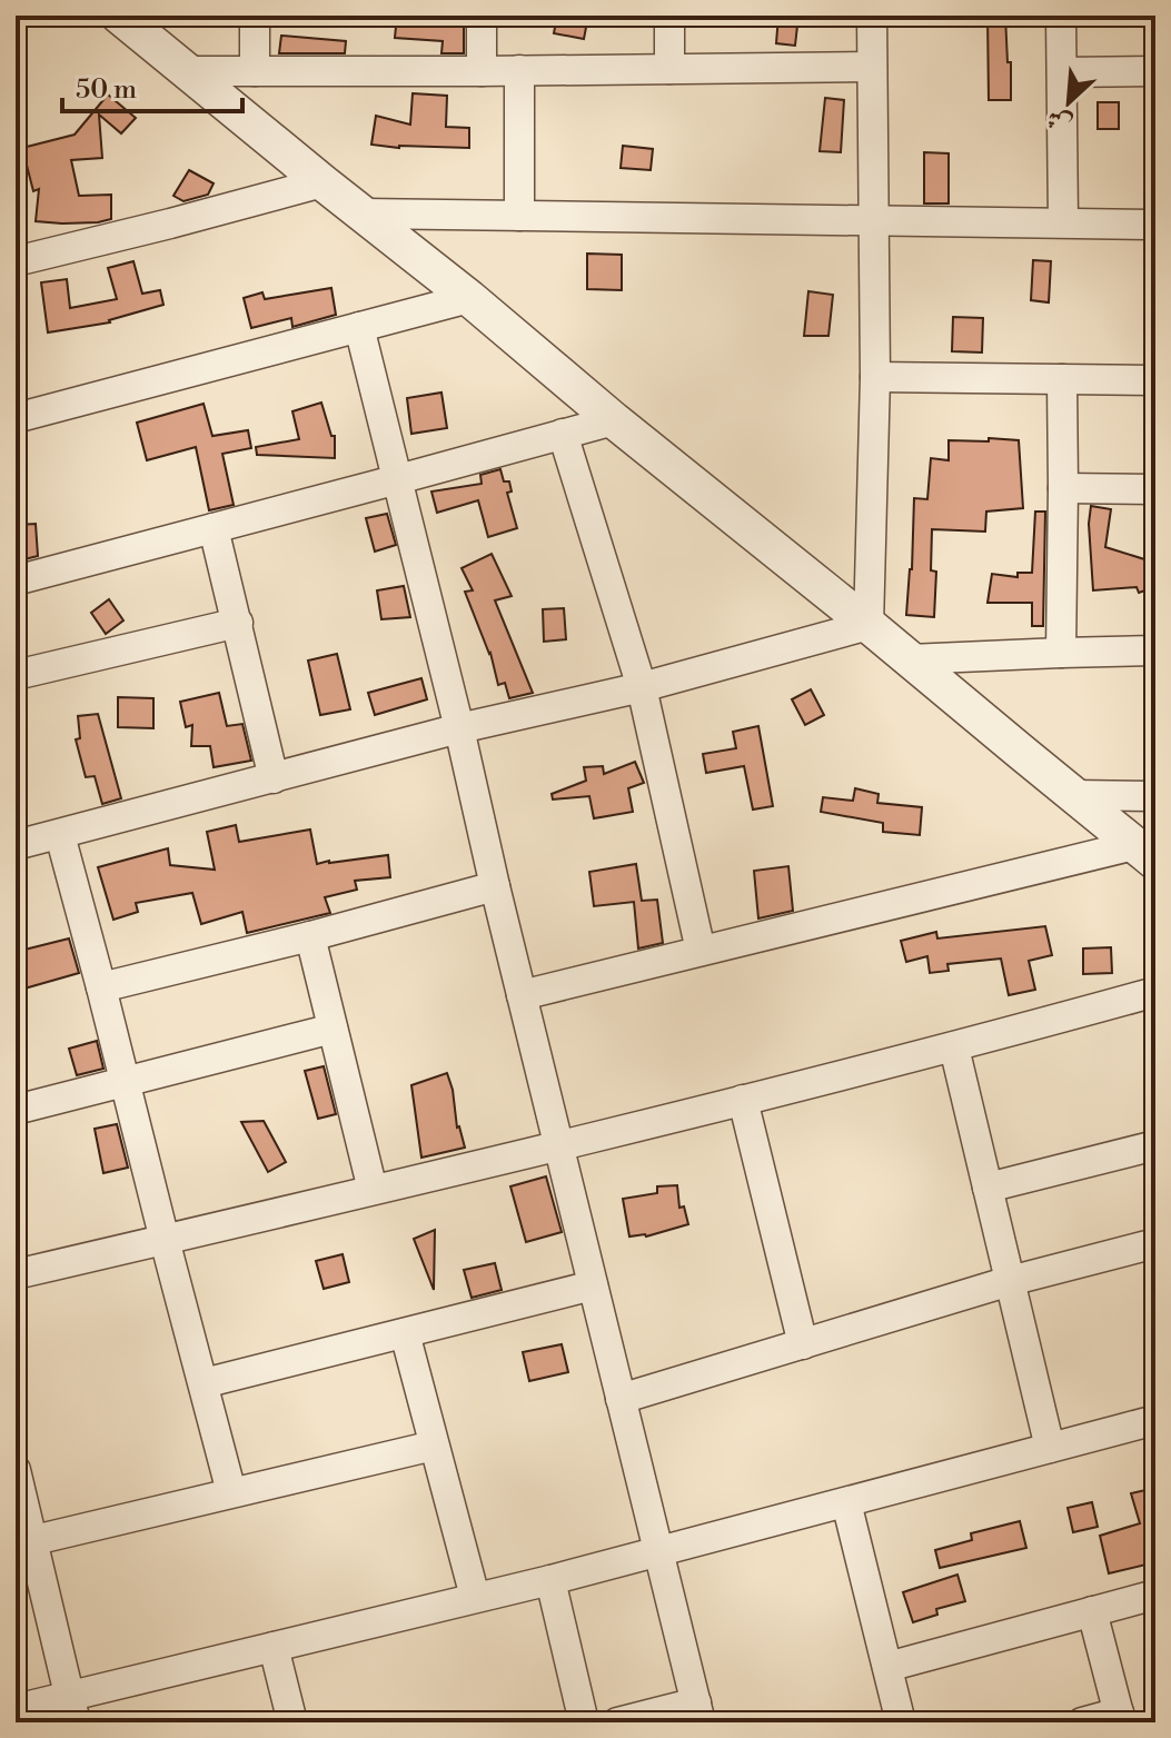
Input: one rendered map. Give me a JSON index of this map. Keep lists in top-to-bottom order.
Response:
{
  "scale_bar": "50 m",
  "north": "bottom left"
}
